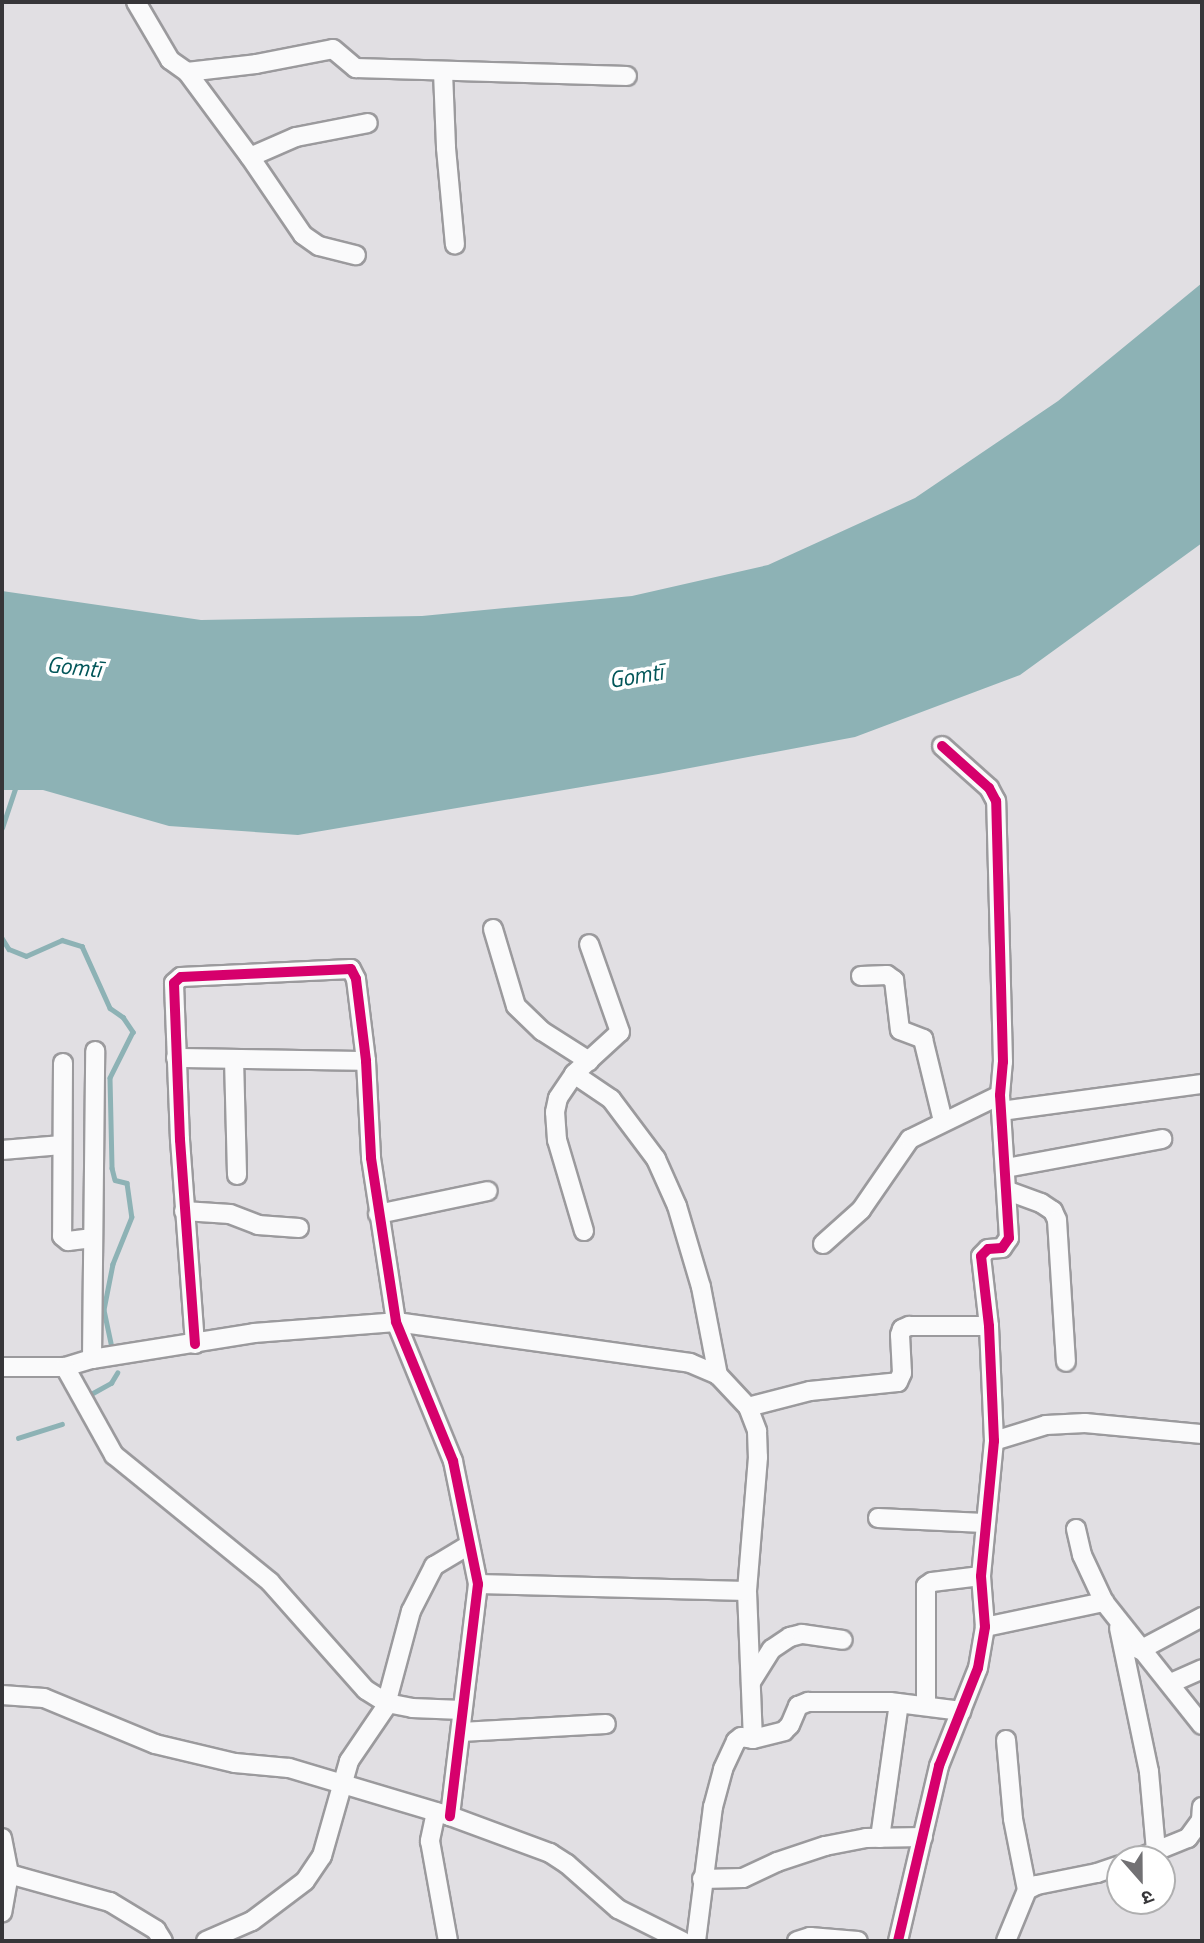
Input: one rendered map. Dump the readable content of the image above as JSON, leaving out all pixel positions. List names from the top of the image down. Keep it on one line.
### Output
{"water":["Gomtī"],"north":"bottom"}
